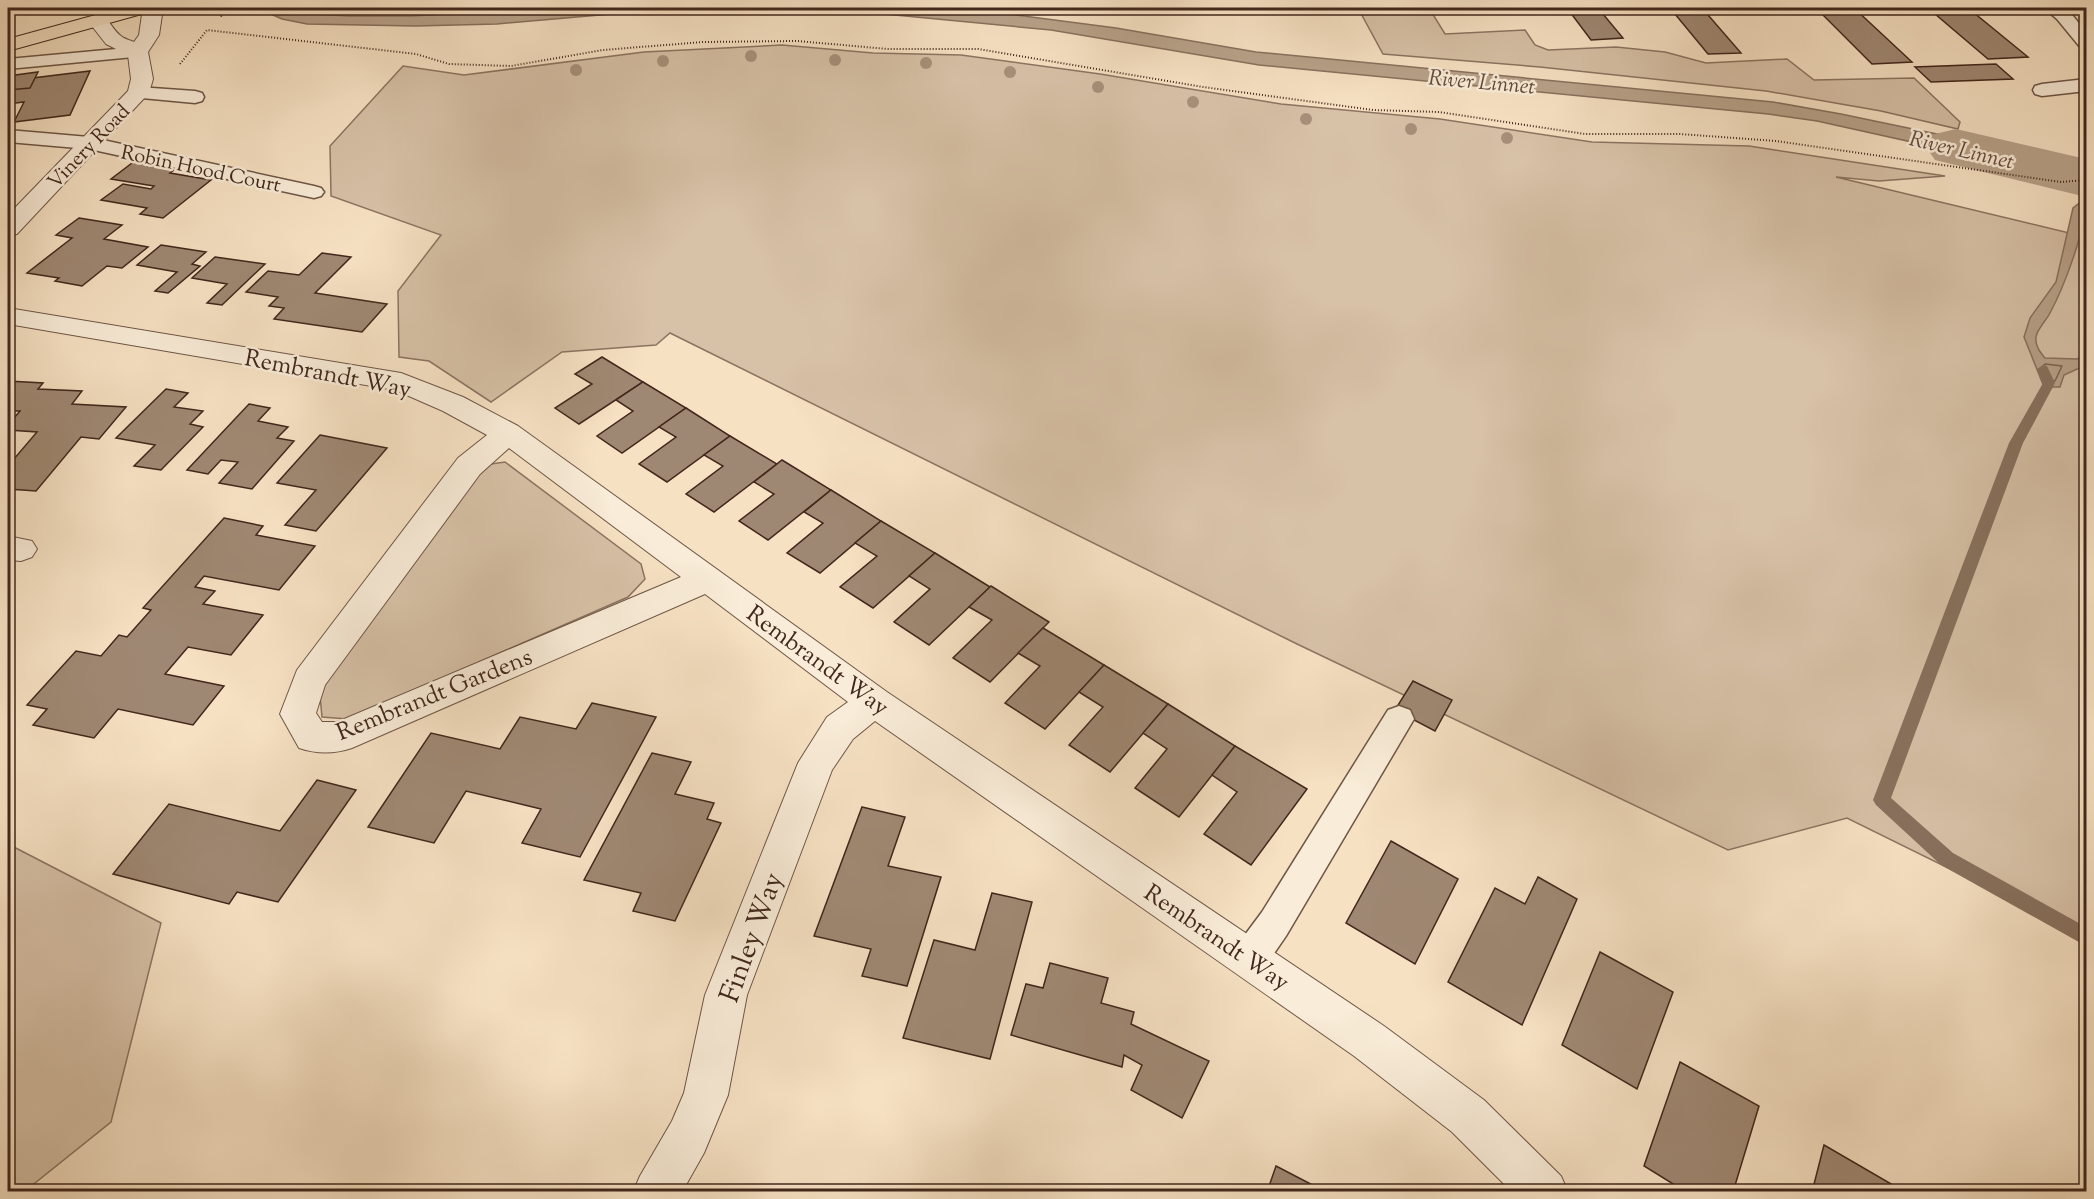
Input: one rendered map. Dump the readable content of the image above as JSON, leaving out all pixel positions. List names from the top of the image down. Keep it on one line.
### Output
{"streets":{"street":["Vinery Road","Rembrandt Way","Rembrandt Gardens","Finley Way"],"lane":["Robin Hood Court"]},"crossings":[["Vinery Road","Robin Hood Court"],["Rembrandt Way","Rembrandt Gardens"],["Rembrandt Way","Finley Way"]],"water":["River Linnet"]}
